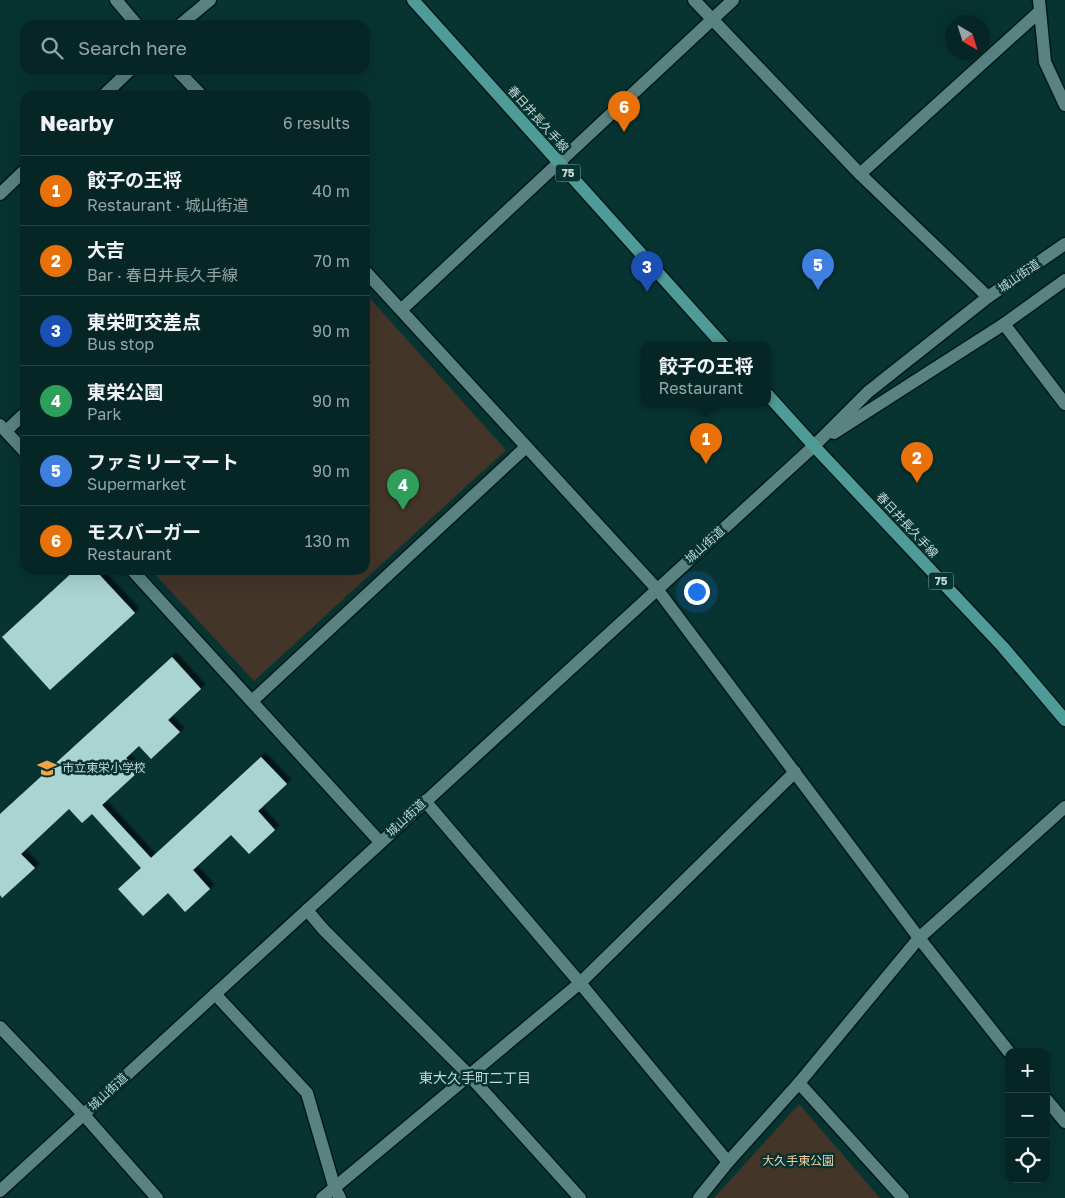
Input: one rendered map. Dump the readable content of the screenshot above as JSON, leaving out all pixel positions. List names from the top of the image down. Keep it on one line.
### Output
{"streets":{"main road":["春日井長久手線","75"],"street":["城山街道"]},"crossings":[["春日井長久手線","城山街道"]],"districts":["東大久手町二丁目"],"parks":["大久手東公園"],"places":{"school or university":["市立東栄小学校"]},"north":"bottom right","page":{"search":"Search here","heading":["Nearby","6 results"],"pins":["6","5","3","1","2","4"],"list":[{"mark":"1","name":"餃子の王将","note":"Restaurant · 城山街道","value":"40 m"},{"mark":"2","name":"大吉","note":"Bar · 春日井長久手線","value":"70 m"},{"mark":"3","name":"東栄町交差点","note":"Bus stop","value":"90 m"},{"mark":"4","name":"東栄公園","note":"Park","value":"90 m"},{"mark":"5","name":"ファミリーマート","note":"Supermarket","value":"90 m"},{"mark":"6","name":"モスバーガー","note":"Restaurant","value":"130 m"}],"popup":["餃子の王将","Restaurant"],"map_buttons":["+","−"]}}
